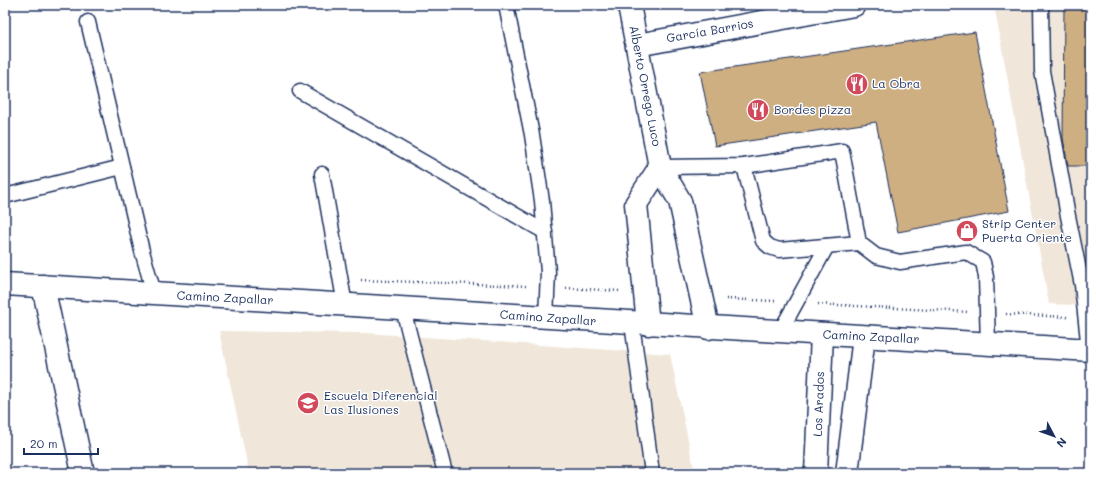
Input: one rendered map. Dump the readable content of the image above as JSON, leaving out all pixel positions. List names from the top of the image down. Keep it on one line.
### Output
{"streets":{"street":["García Barrios","Alberto Orrego Luco","Camino Zapallar","Los Arados"]},"crossings":[["García Barrios","Alberto Orrego Luco"],["Alberto Orrego Luco","Camino Zapallar"],["Camino Zapallar","Los Arados"]],"places":{"restaurant":["La Obra","Bordes pizza"],"shop":["Strip Center Puerta Oriente"],"school or university":["Escuela Diferencial Las Ilusiones"]},"scale_bar":"20 m","north":"bottom right"}
